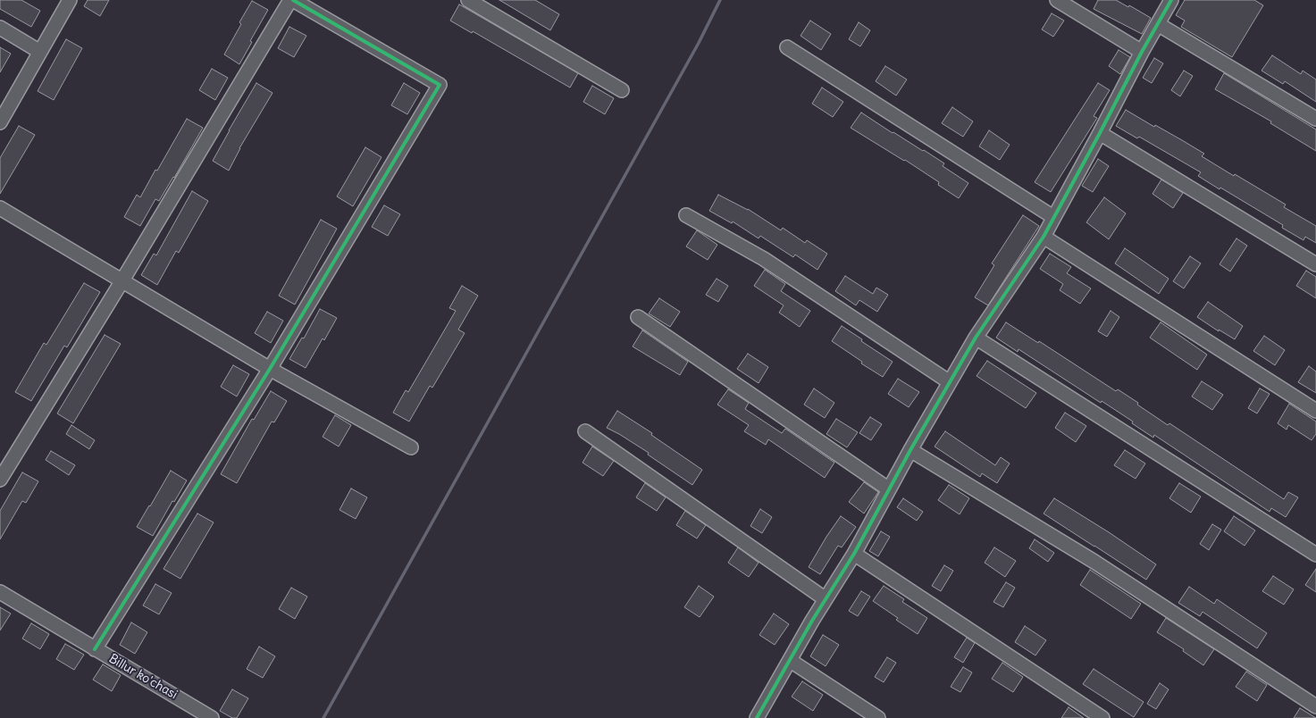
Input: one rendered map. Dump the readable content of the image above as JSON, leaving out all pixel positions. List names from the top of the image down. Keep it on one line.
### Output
{"streets":{"street":["Billur ko'chasi"]}}
